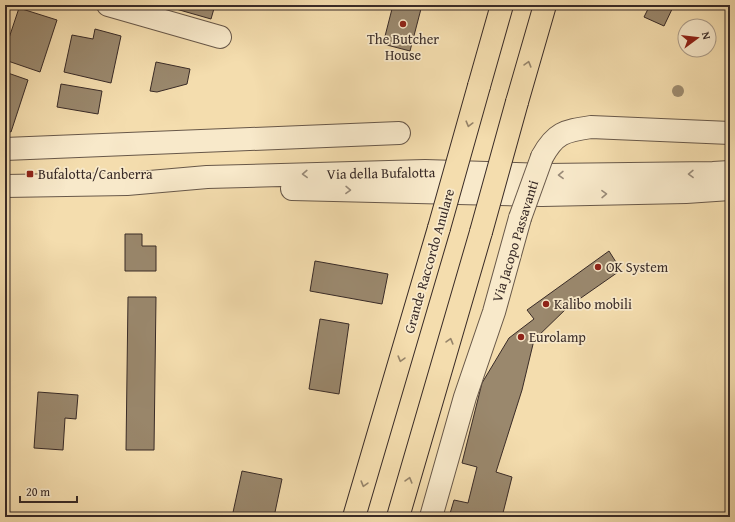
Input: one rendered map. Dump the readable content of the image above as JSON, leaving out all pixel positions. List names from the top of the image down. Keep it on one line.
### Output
{"streets":{"highway":["Grande Raccordo Anulare"],"street":["Via della Bufalotta","Via Jacopo Passavanti"]},"places":{"other":["The Butcher House","OK System","Kalibo mobili","Eurolamp"],"transit":["Bufalotta/Canberra"]},"scale_bar":"20 m","north":"right"}
